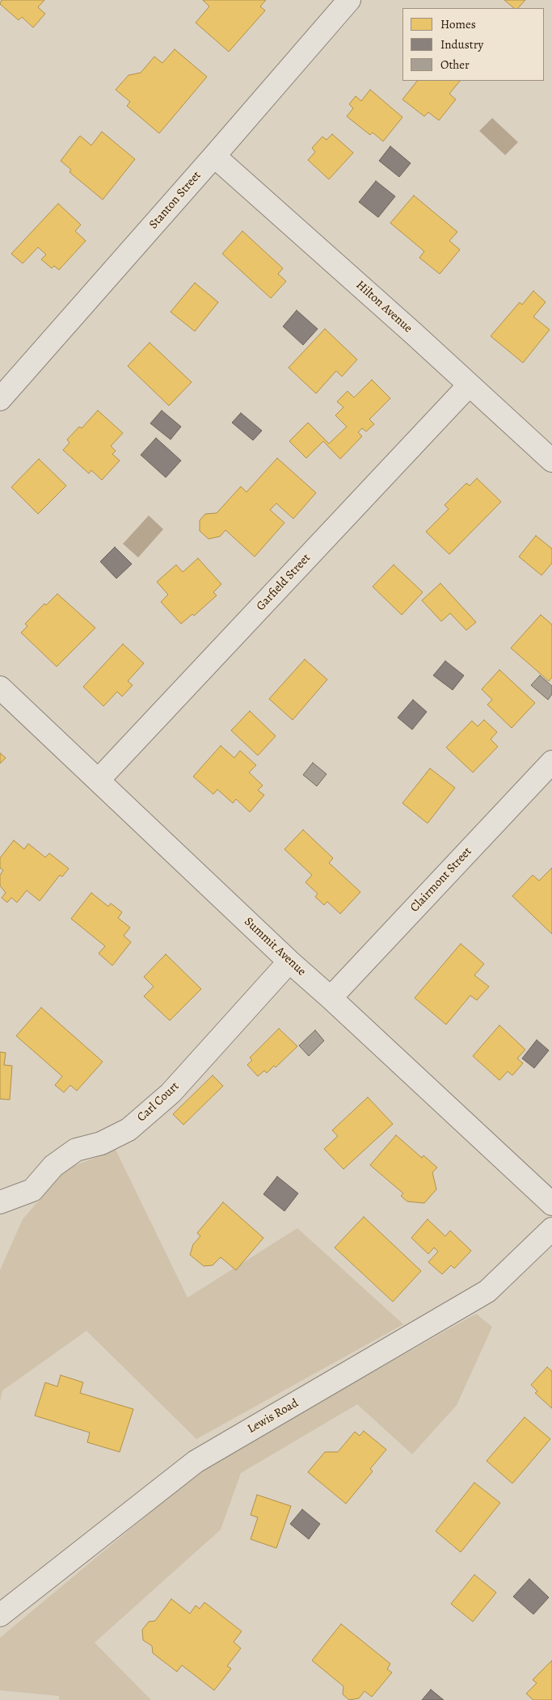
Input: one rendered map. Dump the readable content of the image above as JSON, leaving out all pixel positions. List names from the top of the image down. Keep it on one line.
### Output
{"streets":{"street":["Stanton Street","Hilton Avenue","Garfield Street","Clairmont Street","Summit Avenue","Carl Court","Lewis Road"]},"crossings":[["Stanton Street","Hilton Avenue"],["Hilton Avenue","Garfield Street"],["Garfield Street","Summit Avenue"],["Clairmont Street","Summit Avenue"],["Summit Avenue","Carl Court"]],"legend":["Homes","Industry","Other"]}
